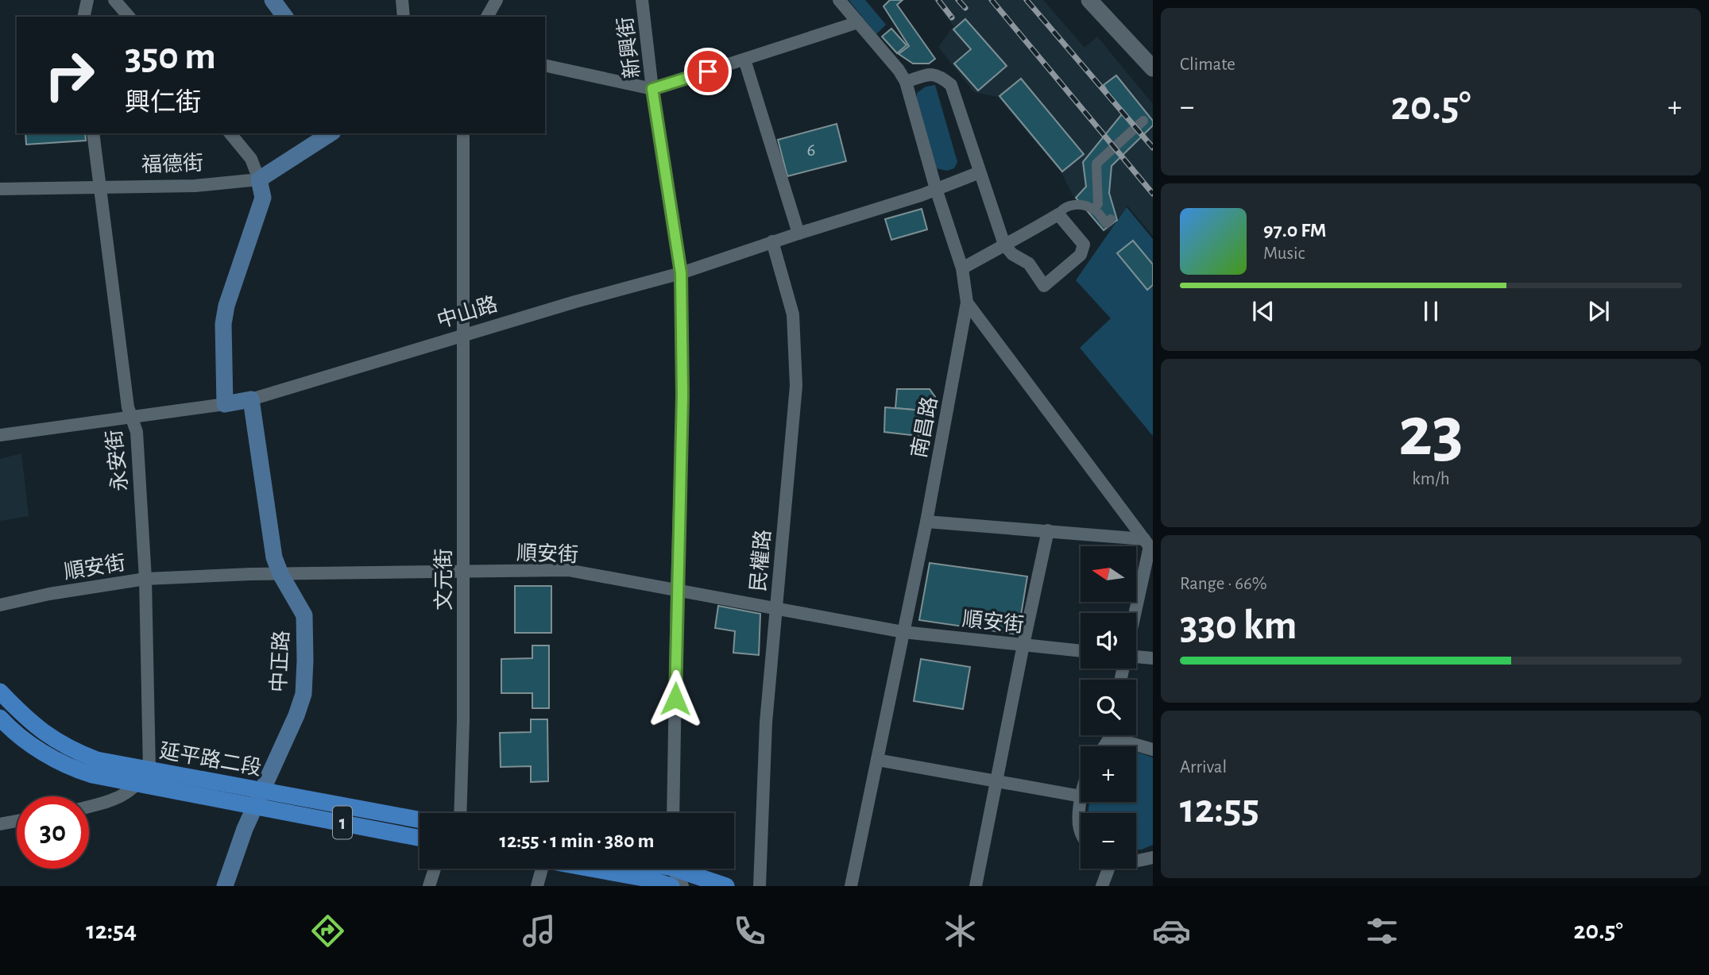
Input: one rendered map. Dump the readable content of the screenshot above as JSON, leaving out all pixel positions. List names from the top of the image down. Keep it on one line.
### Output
{"streets":{"main road":["福德街","中山路","中正路","延平路二段","1"],"street":["新興街","南昌路","永安街","順安街","民權路","文元街"]},"crossings":[["新興街","中山路"],["新興街","順安街"],["福德街","永安街"],["中山路","南昌路"],["中山路","永安街"],["中山路","民權路"],["中山路","文元街"],["中山路","中正路"],["南昌路","順安街"],["永安街","順安街"],["永安街","延平路二段"],["順安街","民權路"],["順安街","文元街"],["順安街","中正路"],["中正路","延平路二段"]],"house_numbers":["6"],"north":"left","page":{"tile":["Climate",["23","km/h"],["Range · 66%","330 km"],["Arrival","12:55"]],"turn":["350 m","興仁街"],"heat":["−","20.5°","+"],"song":["97.0 FM","Music"],"map_buttons":["+","−"],"limit":"30","trip":"12:55 · 1 min · 380 m","tabs":["12:54","20.5°"]}}
